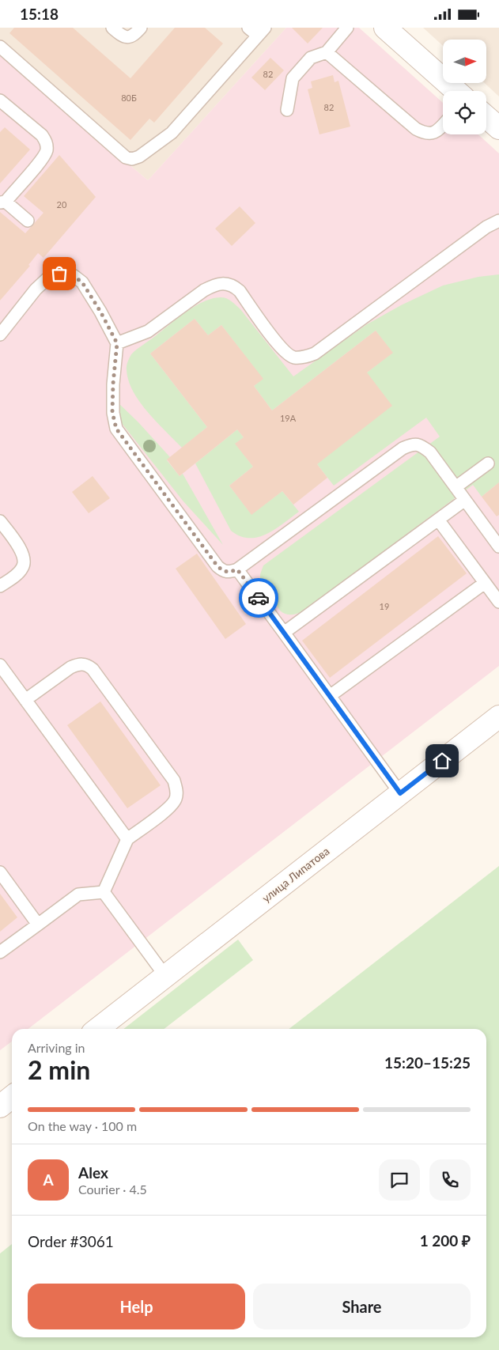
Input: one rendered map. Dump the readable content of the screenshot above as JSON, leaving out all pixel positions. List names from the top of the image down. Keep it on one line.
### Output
{"streets":{"street":["улица Липатова"]},"house_numbers":["82","80Б","82","20","19А","19"],"north":"right","page":{"status":"15:18","heading":["2 min","Arriving in","15:20–15:25"],"panel":["Alex","Courier · 4.5","Order #3061","1 200 ₽"],"bar":"On the way · 100 m","round":"A","buttons":["Help","Share"]}}
